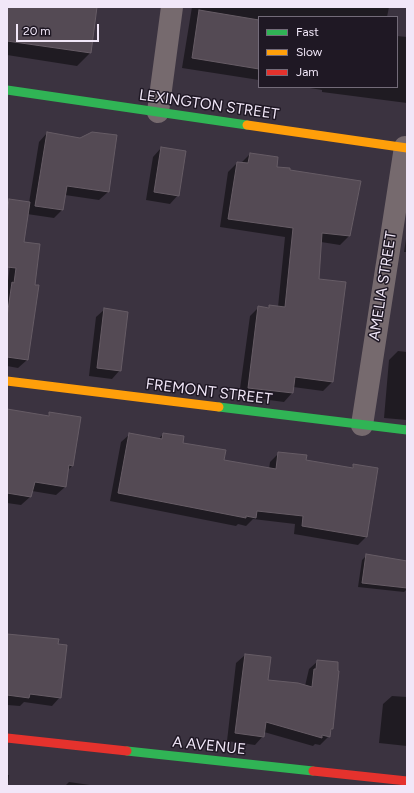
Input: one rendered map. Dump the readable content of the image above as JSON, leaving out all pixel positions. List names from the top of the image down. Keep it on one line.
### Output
{"streets":{"street":["LEXINGTON STREET","AMELIA STREET","FREMONT STREET","A AVENUE"]},"crossings":[["LEXINGTON STREET","AMELIA STREET"],["AMELIA STREET","FREMONT STREET"]],"legend":["Fast","Slow","Jam"],"scale_bar":"20 m"}
